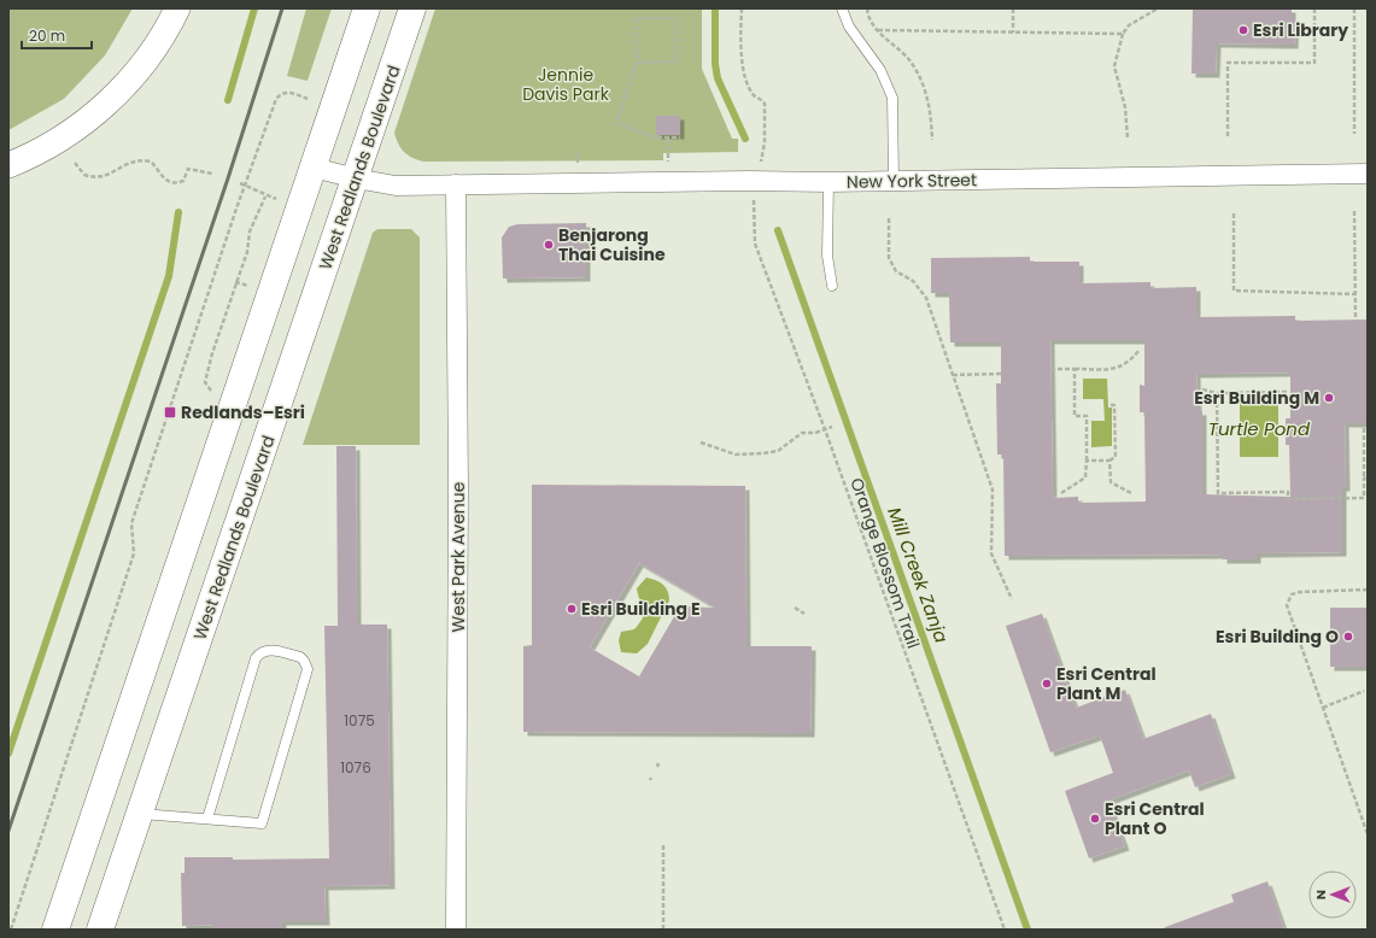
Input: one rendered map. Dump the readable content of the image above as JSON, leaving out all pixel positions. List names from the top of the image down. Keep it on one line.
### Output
{"streets":{"main road":["West Redlands Boulevard"],"street":["New York Street","West Park Avenue"],"path":["Orange Blossom Trail"]},"crossings":[["West Redlands Boulevard","New York Street"],["New York Street","West Park Avenue"]],"water":["Turtle Pond","Mill Creek Zanja"],"parks":["Jennie Davis Park"],"places":{"other":["Esri Library","Benjarong Thai Cuisine","Esri Building M","Esri Building E","Esri Building O","Esri Central Plant M","Esri Central Plant O"],"transit":["Redlands–Esri"]},"house_numbers":["1075","1076"],"scale_bar":"20 m","north":"left"}
